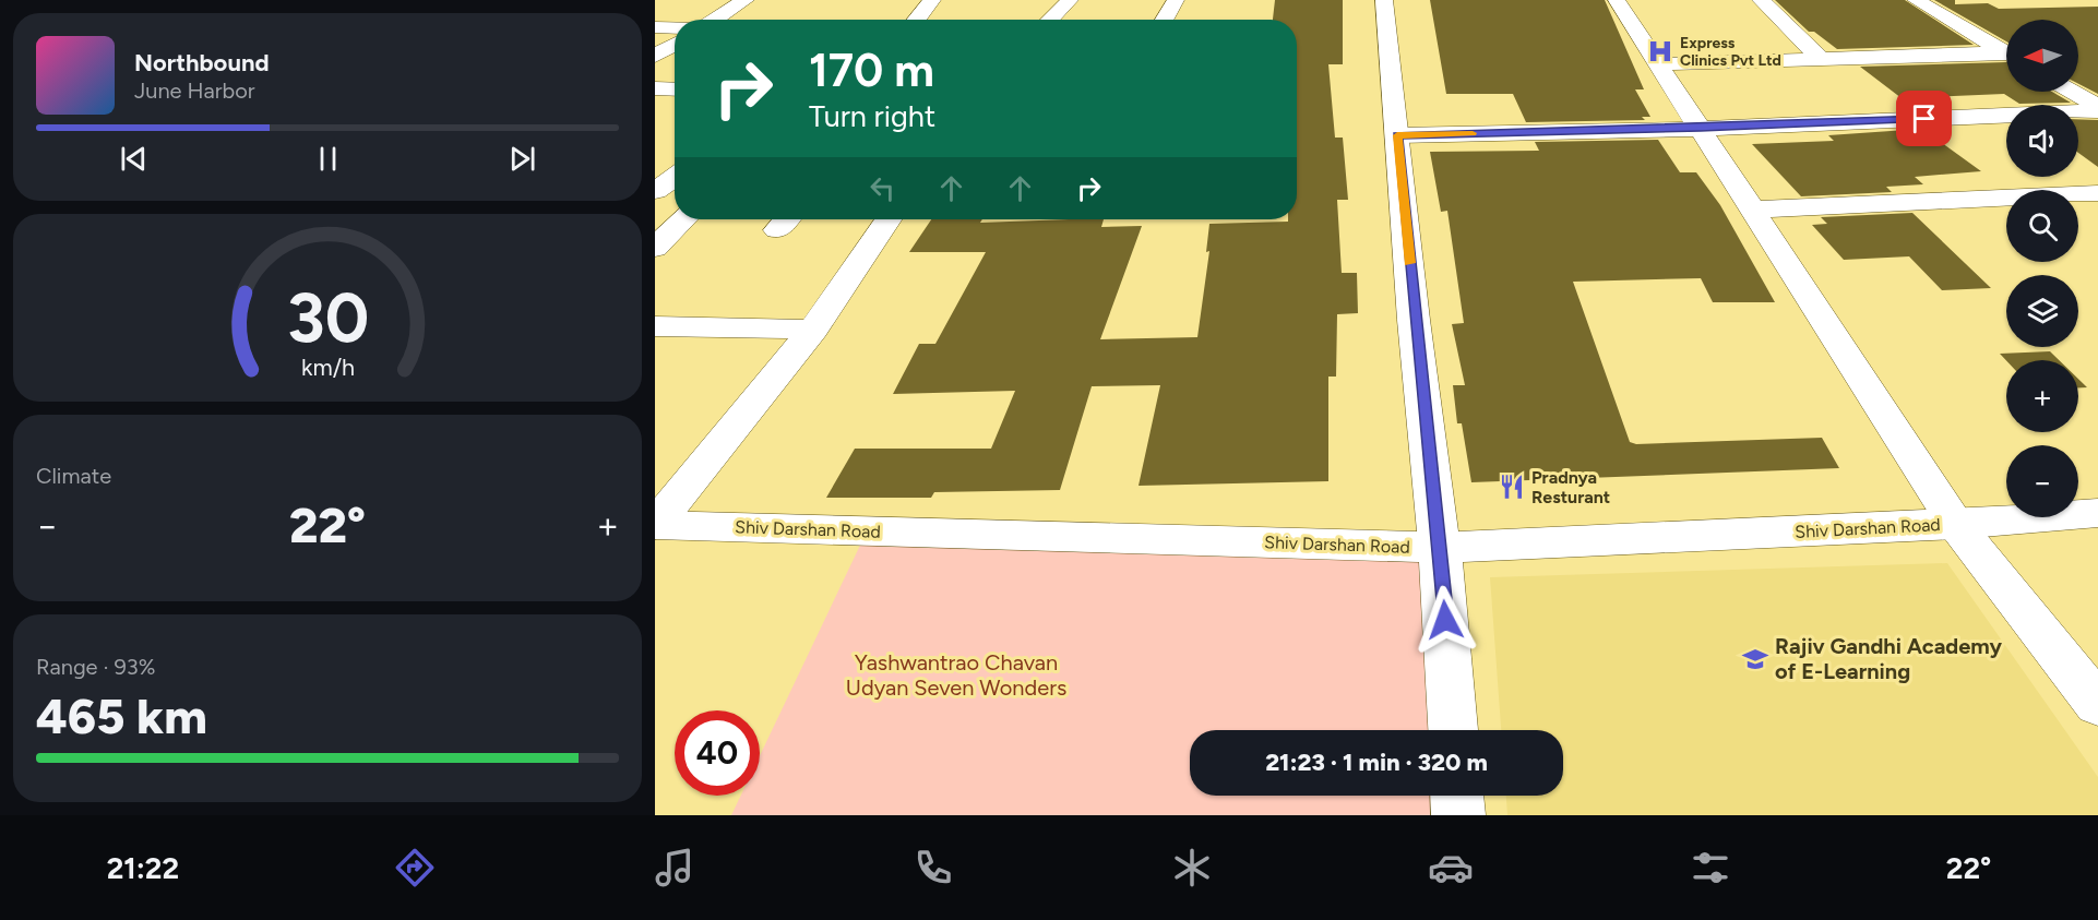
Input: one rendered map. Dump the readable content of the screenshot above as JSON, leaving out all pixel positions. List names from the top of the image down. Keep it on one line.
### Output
{"streets":{"street":["Shiv Darshan Road"]},"parks":["Yashwantrao Chavan Udyan Seven Wonders"],"places":{"hospital":["Express Clinics Pvt Ltd"],"restaurant":["Pradnya Resturant"],"school or university":["Rajiv Gandhi Academy of E-Learning"]},"north":"left","page":{"map_buttons":["+","−"],"turn":["170 m","Turn right"],"song":["Northbound","June Harbor"],"tile":["Climate",["Range · 93%","465 km"]],"heat":["−","22°","+"],"limit":"40","trip":"21:23 · 1 min · 320 m","tabs":["21:22","22°"],"gauge":["30","km/h"]}}
